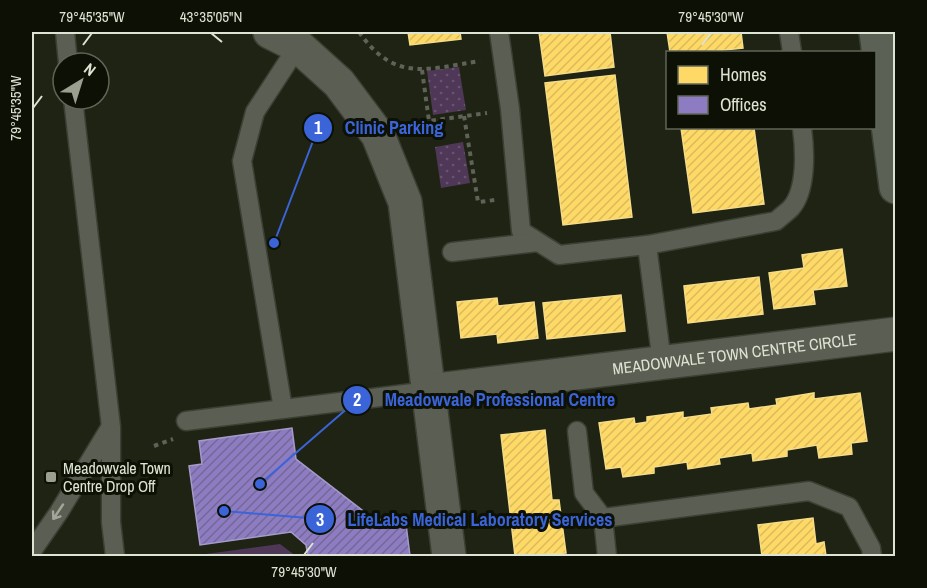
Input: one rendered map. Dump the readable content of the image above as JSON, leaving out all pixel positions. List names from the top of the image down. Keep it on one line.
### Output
{"streets":{"street":["MEADOWVALE TOWN CENTRE CIRCLE"]},"places":{"other":["Clinic Parking","Meadowvale Professional Centre","LifeLabs Medical Laboratory Services"],"transit":["Meadowvale Town Centre Drop Off"]},"legend":["Homes","Offices"],"north":"top right","coordinates":["79°45'35\"W","43°35'05\"N","79°45'30\"W"]}
